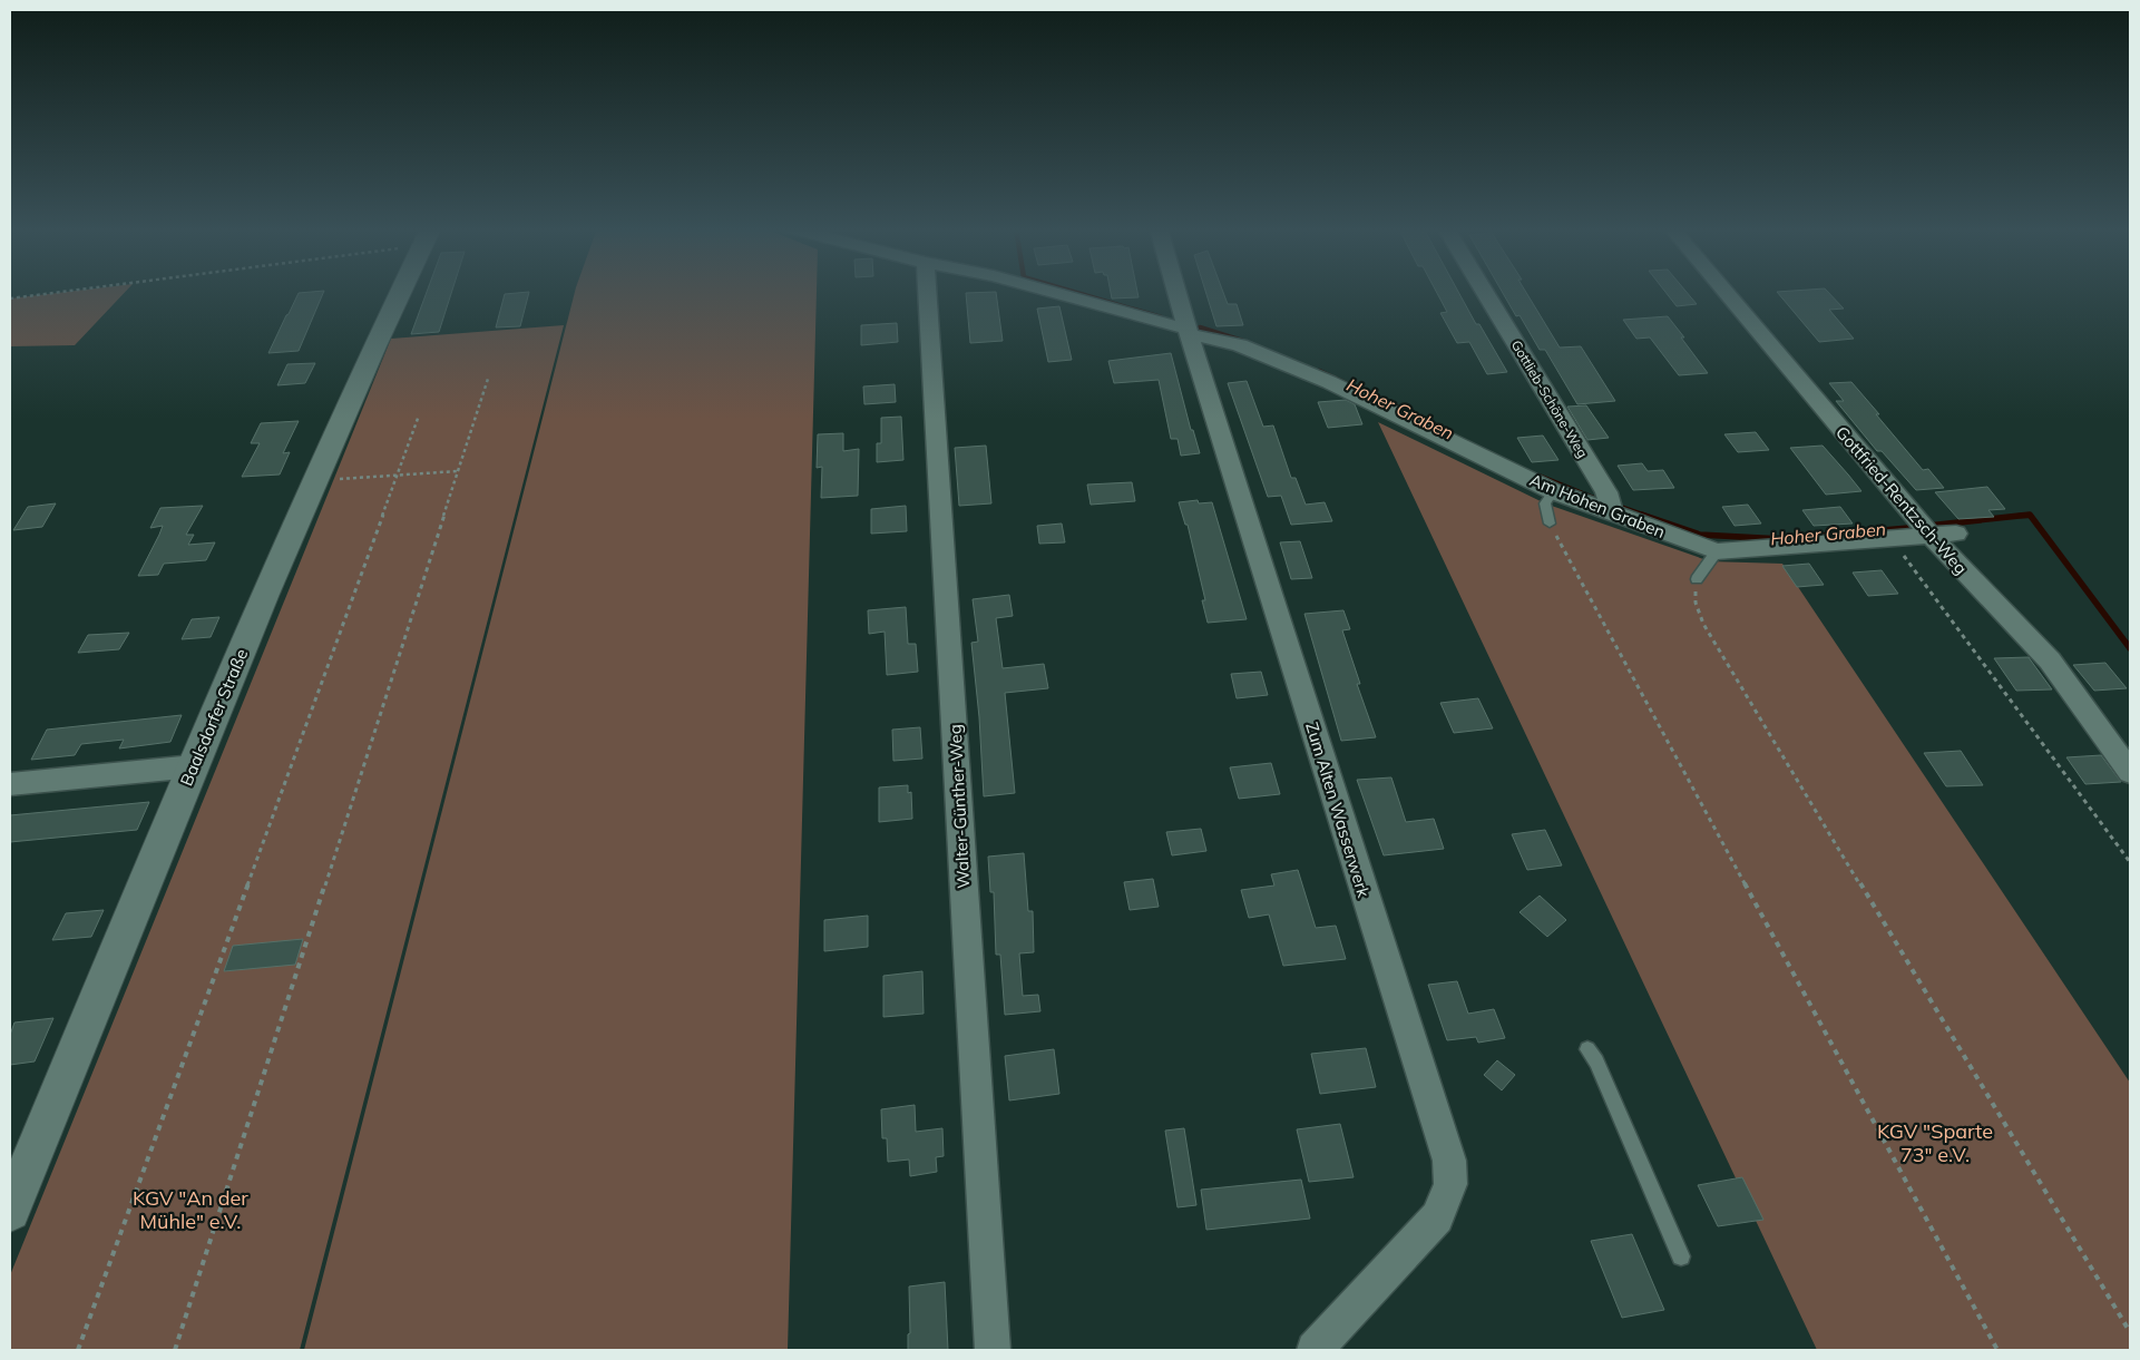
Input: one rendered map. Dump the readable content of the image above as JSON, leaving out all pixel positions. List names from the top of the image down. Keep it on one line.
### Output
{"streets":{"main road":["Baalsdorfer Straße"],"street":["Gottlieb-Schöne-Weg","Gottfried-Rentzsch-Weg","Am Hohen Graben","Walter-Günther-Weg","Zum Alten Wasserwerk"]},"crossings":[["Gottlieb-Schöne-Weg","Am Hohen Graben"],["Gottfried-Rentzsch-Weg","Am Hohen Graben"],["Am Hohen Graben","Zum Alten Wasserwerk"]],"water":["Hoher Graben"],"parks":["KGV \"Sparte 73\" e.V.","KGV \"An der Mühle\" e.V."]}
